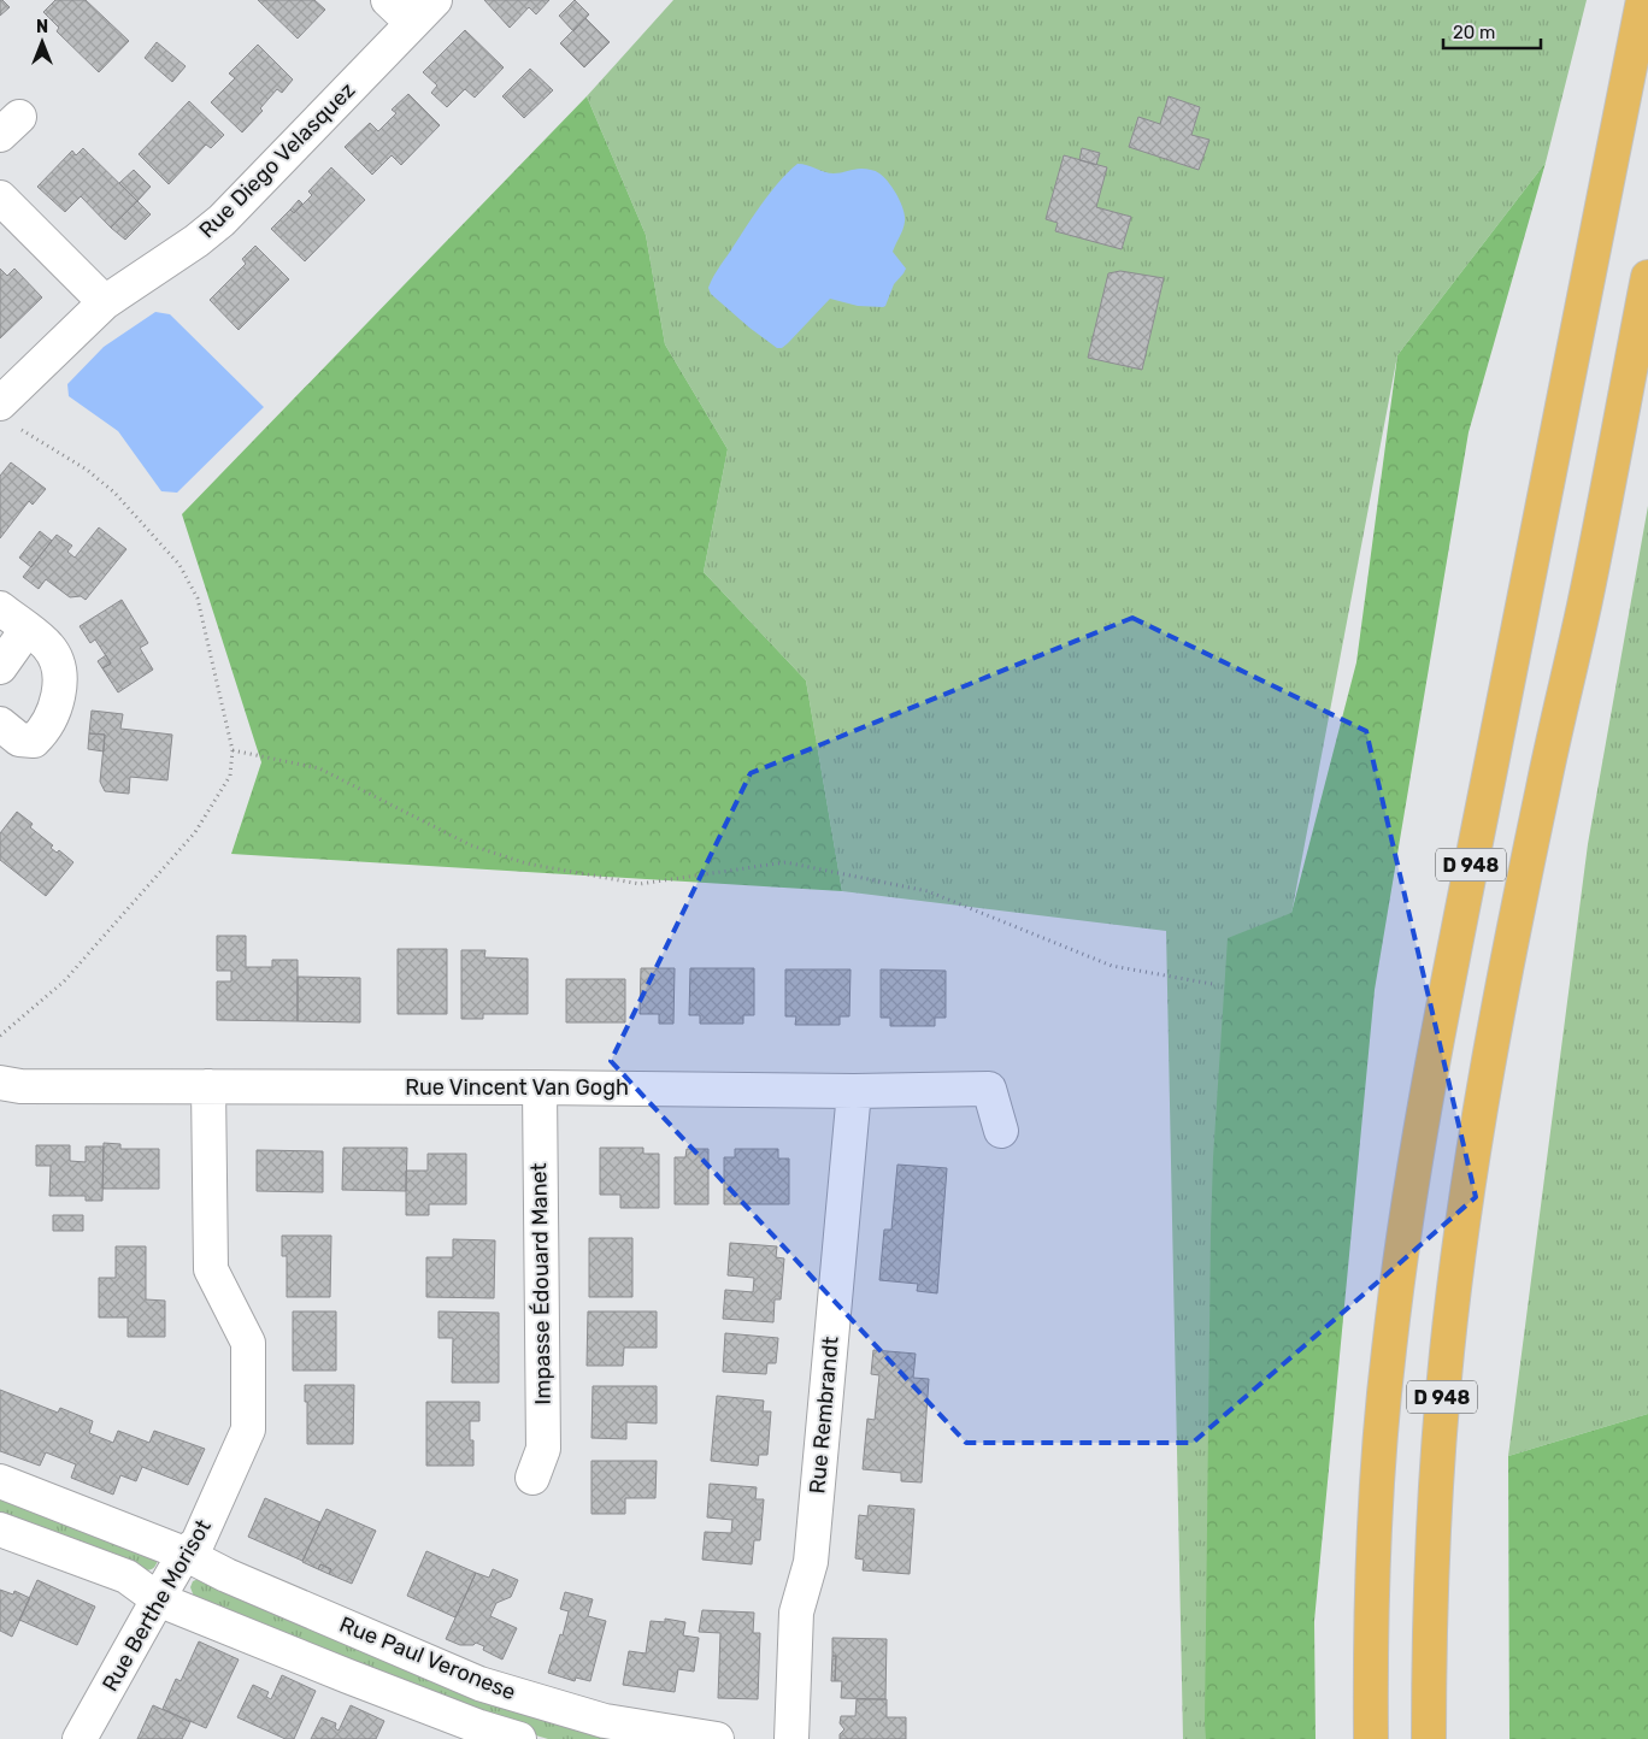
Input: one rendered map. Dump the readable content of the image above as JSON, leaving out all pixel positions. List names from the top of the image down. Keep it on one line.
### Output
{"streets":{"highway":["D 948"],"street":["Rue Diego Velasquez","Rue Vincent Van Gogh","Impasse Édouard Manet","Rue Rembrandt","Rue Berthe Morisot","Rue Paul Veronese"]},"crossings":[["Rue Vincent Van Gogh","Impasse Édouard Manet"],["Rue Vincent Van Gogh","Rue Rembrandt"],["Rue Vincent Van Gogh","Rue Berthe Morisot"],["Rue Berthe Morisot","Rue Paul Veronese"]],"scale_bar":"20 m","north":"top"}
